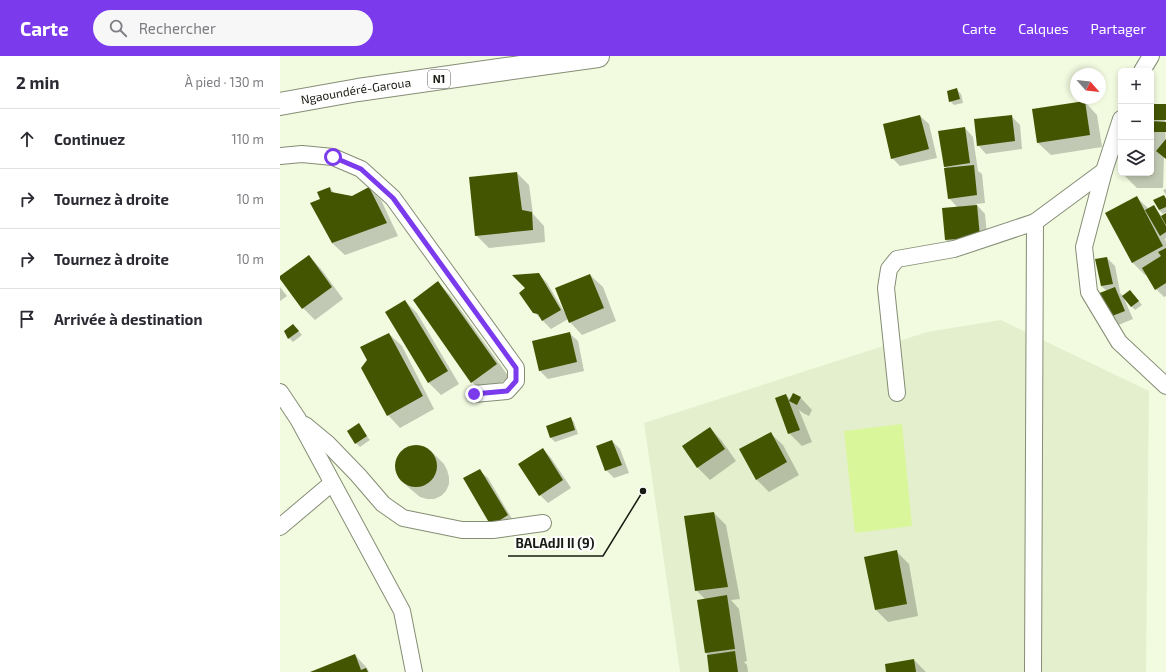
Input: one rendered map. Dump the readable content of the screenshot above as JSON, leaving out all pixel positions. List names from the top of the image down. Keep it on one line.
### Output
{"streets":{"highway":["N1","Ngaoundéré-Garoua"]},"places":["BALAdJI II (9)"],"north":"bottom right","page":{"header":"Carte","search":"Rechercher","nav":["Carte","Calques","Partager"],"heading":["2 min","À pied · 130 m"],"map_buttons":["+","−"],"list":[["Continuez","110 m"],["Tournez à droite","10 m"],["Tournez à droite","10 m"],"Arrivée à destination"]}}
